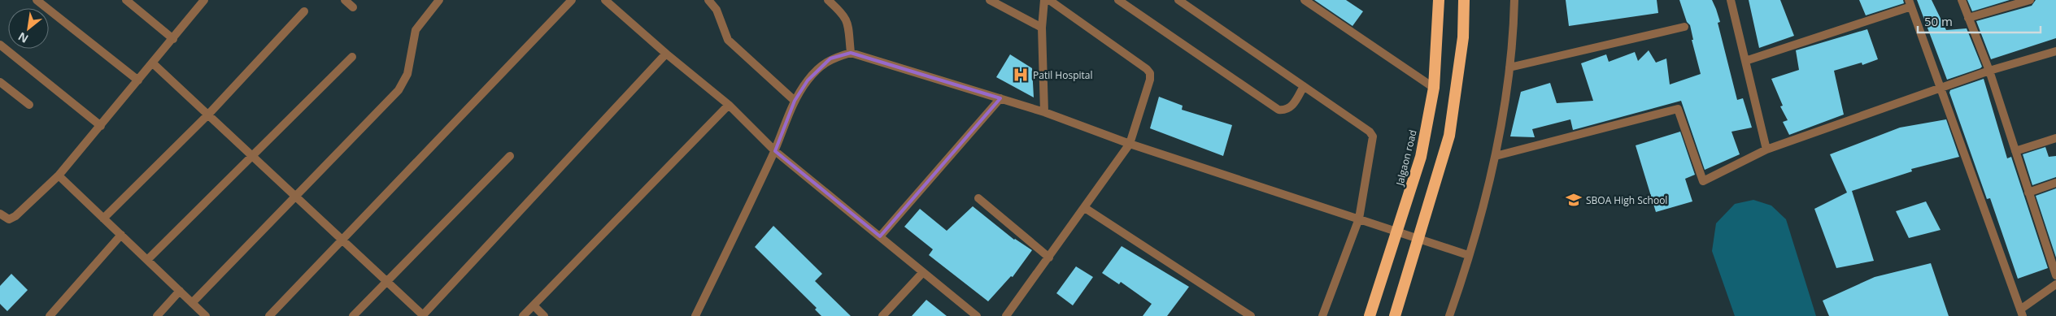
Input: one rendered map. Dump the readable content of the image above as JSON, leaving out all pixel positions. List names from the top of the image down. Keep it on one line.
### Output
{"streets":{"highway":["Jalgaon road"]},"places":{"hospital":["Patil Hospital"],"school or university":["SBOA High School"]},"scale_bar":"50 m","north":"bottom left"}
